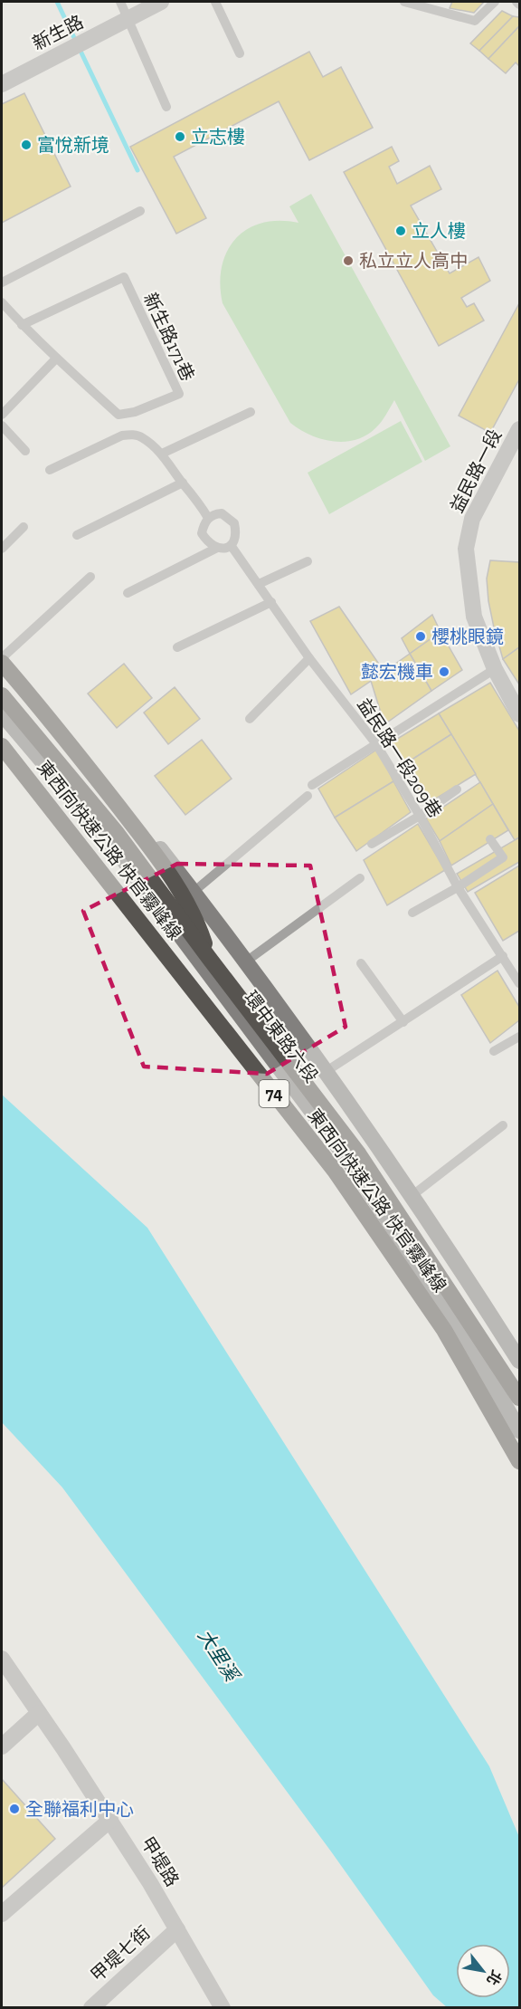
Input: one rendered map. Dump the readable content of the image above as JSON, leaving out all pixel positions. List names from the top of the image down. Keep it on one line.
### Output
{"streets":{"highway":["東西向快速公路 快官霧峰線","74"],"street":["新生路","益民路一段","環中東路六段","甲堤路","甲堤七街"],"lane":["新生路171巷","益民路一段209巷"]},"crossings":[["甲堤路","甲堤七街"]],"water":["大里溪"],"places":["立志樓","富悅新境","立人樓","私立立人高中","櫻桃眼鏡","懿宏機車","全聯福利中心"],"north":"bottom right"}
